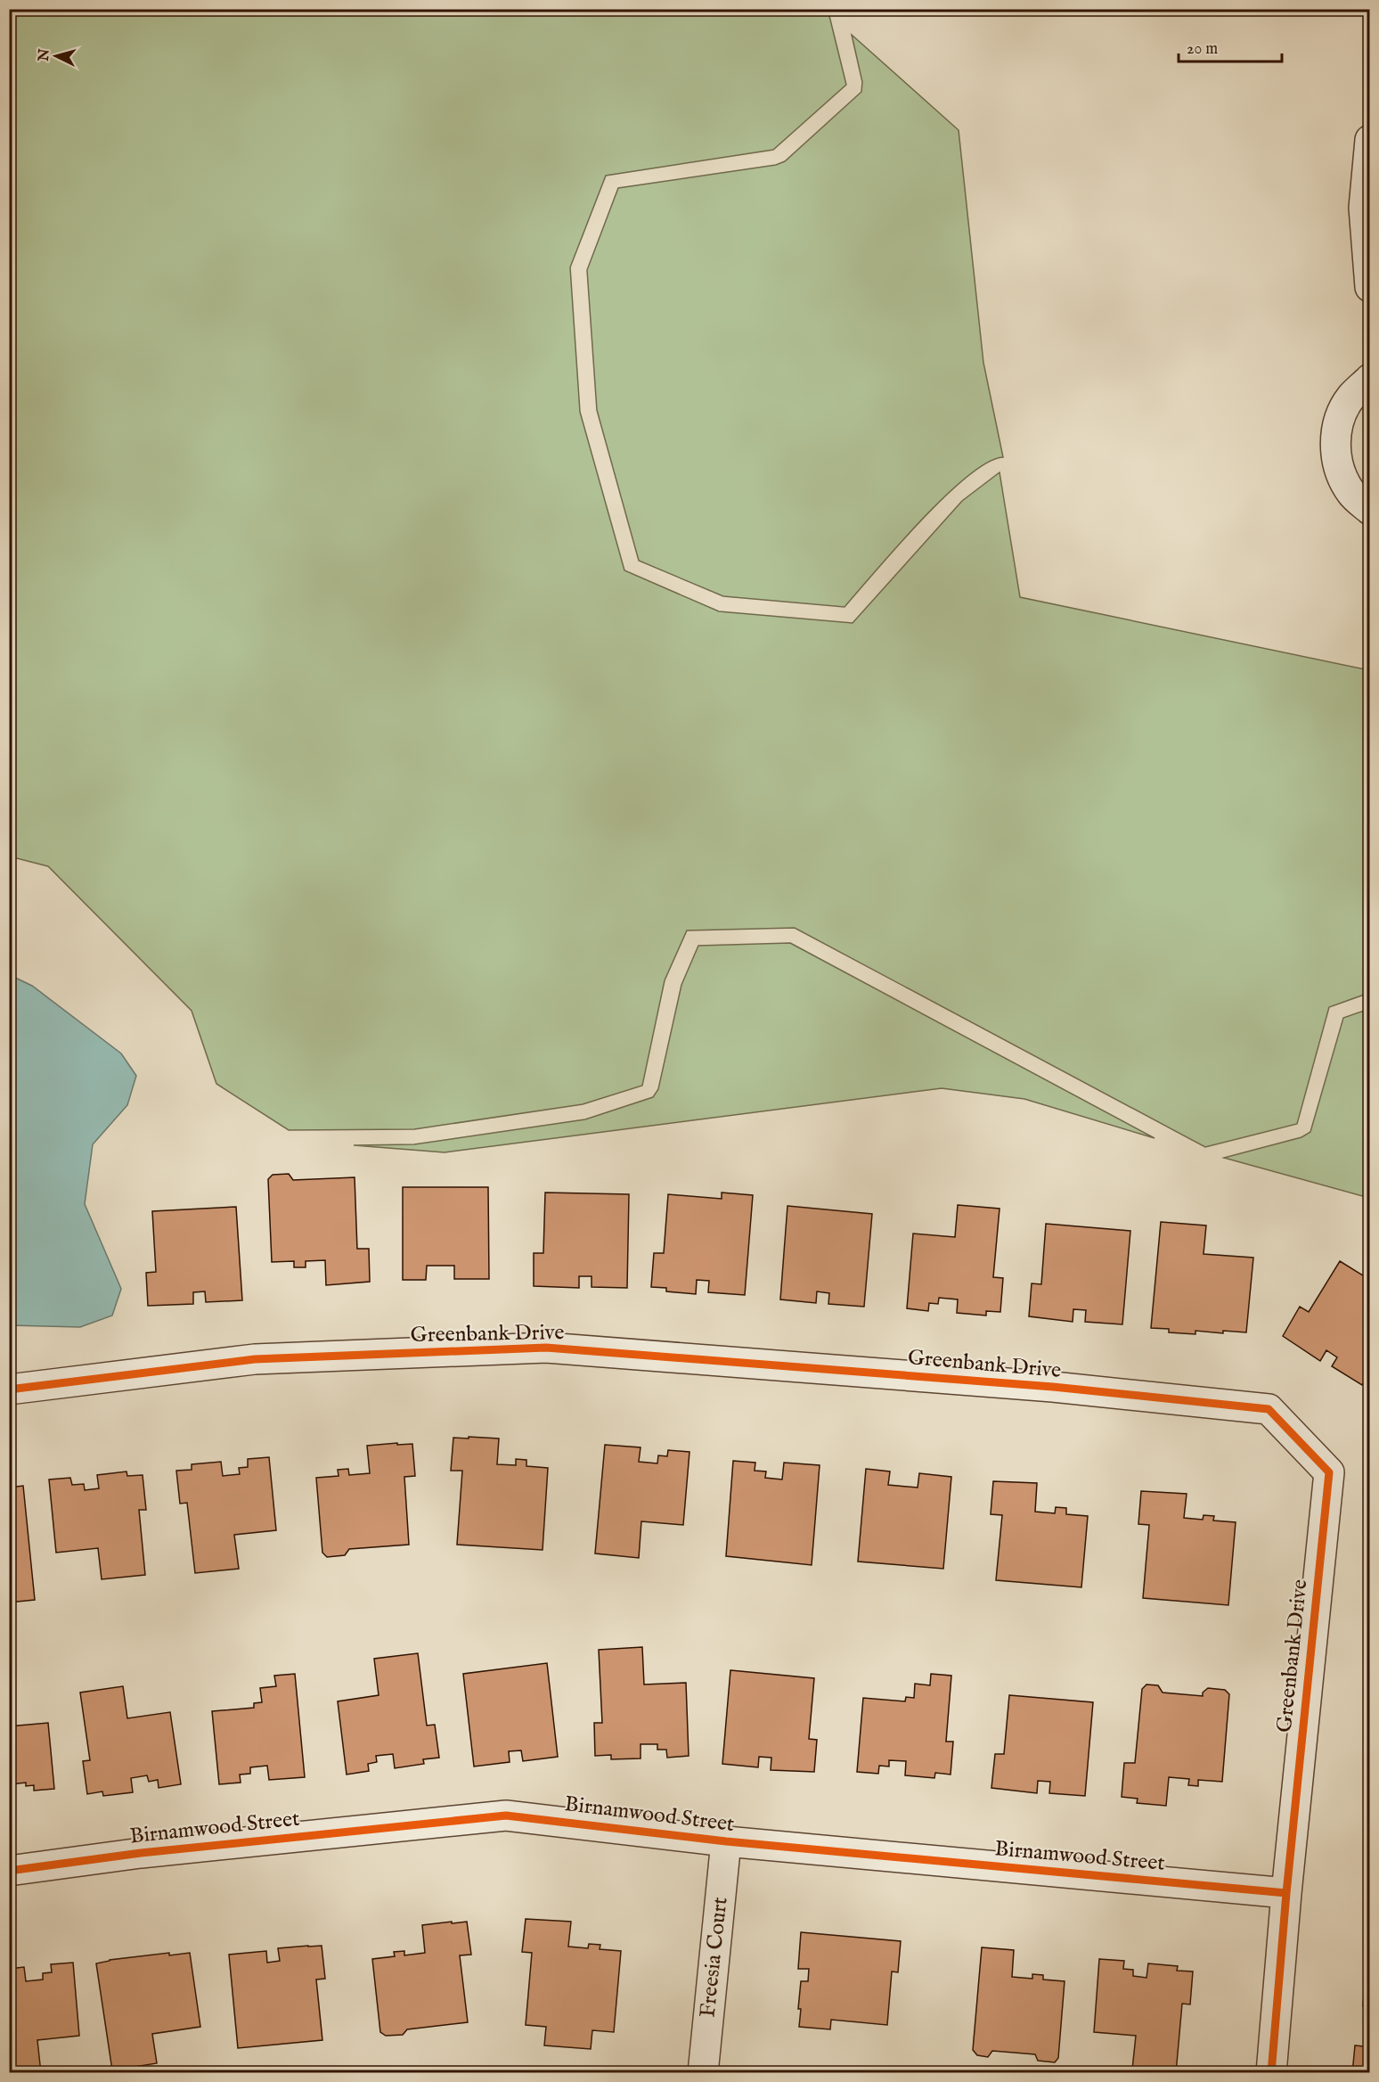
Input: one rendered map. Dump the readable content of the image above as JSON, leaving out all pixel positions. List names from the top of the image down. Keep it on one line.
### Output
{"streets":{"street":["Greenbank Drive","Birnamwood Street","Freesia Court"]},"crossings":[["Greenbank Drive","Birnamwood Street"],["Birnamwood Street","Freesia Court"]],"scale_bar":"20 m","north":"left"}
